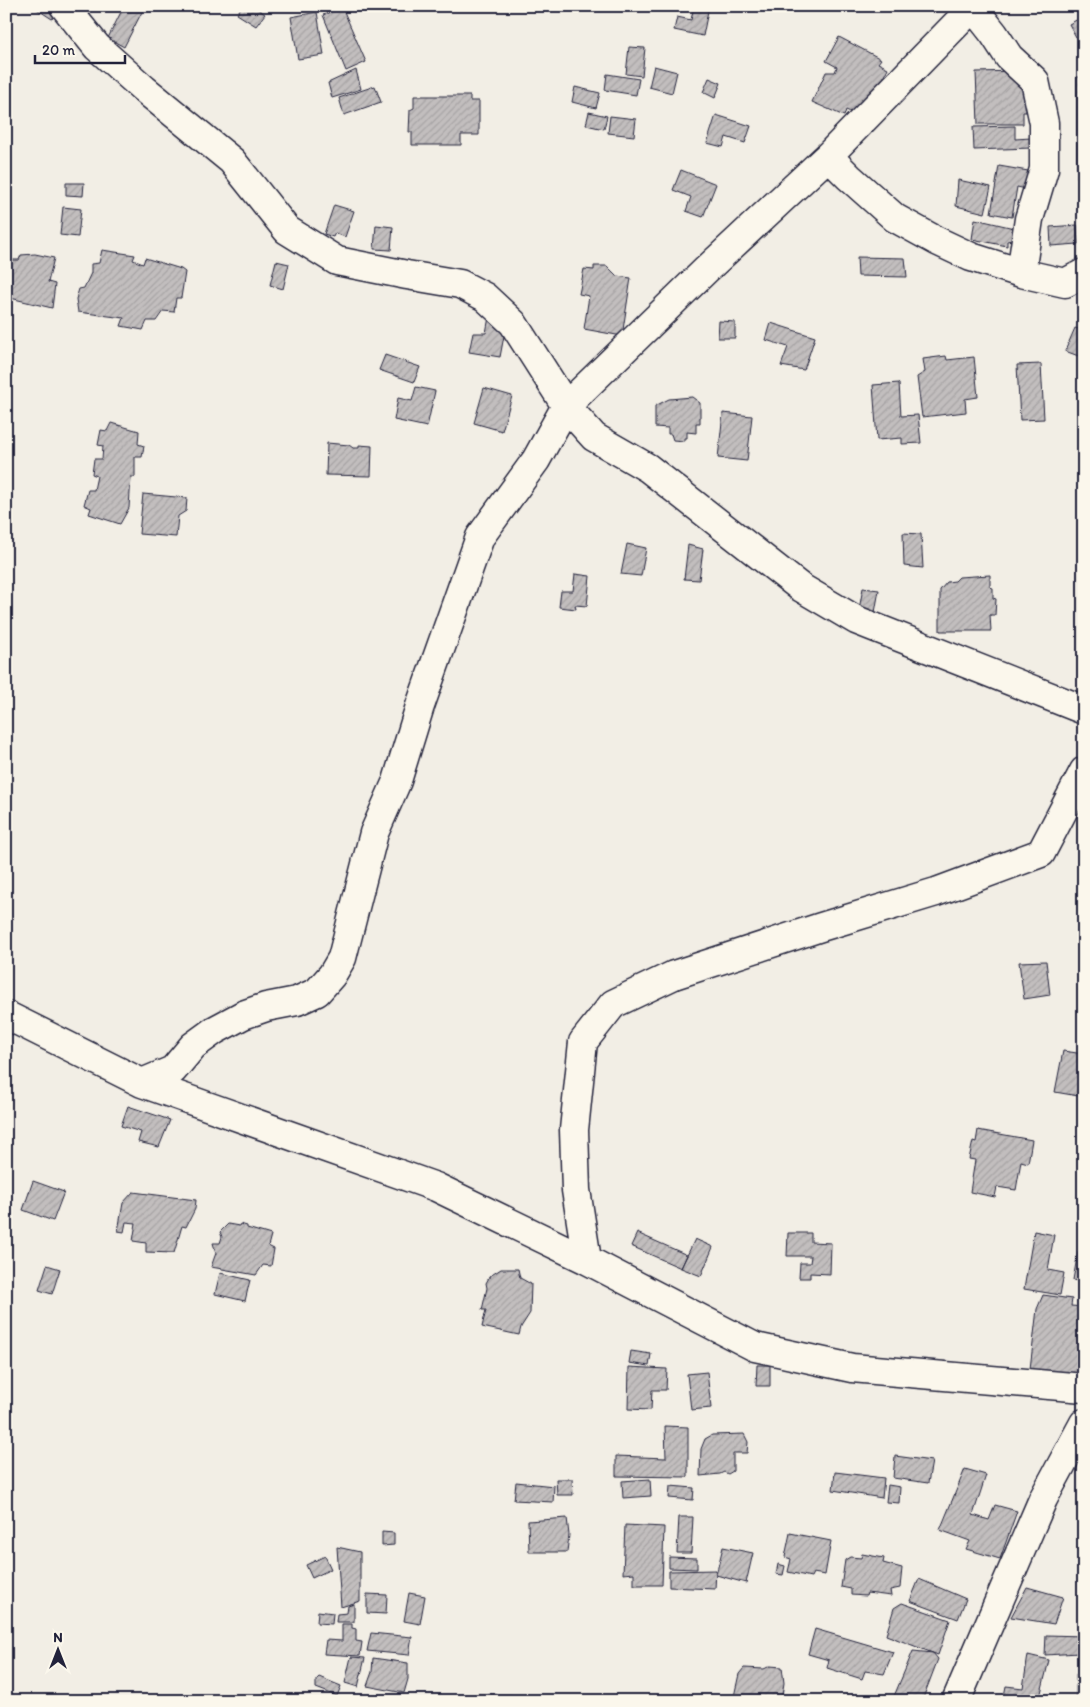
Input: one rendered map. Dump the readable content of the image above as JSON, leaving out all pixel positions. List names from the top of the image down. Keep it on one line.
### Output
{"scale_bar":"20 m","north":"top"}
